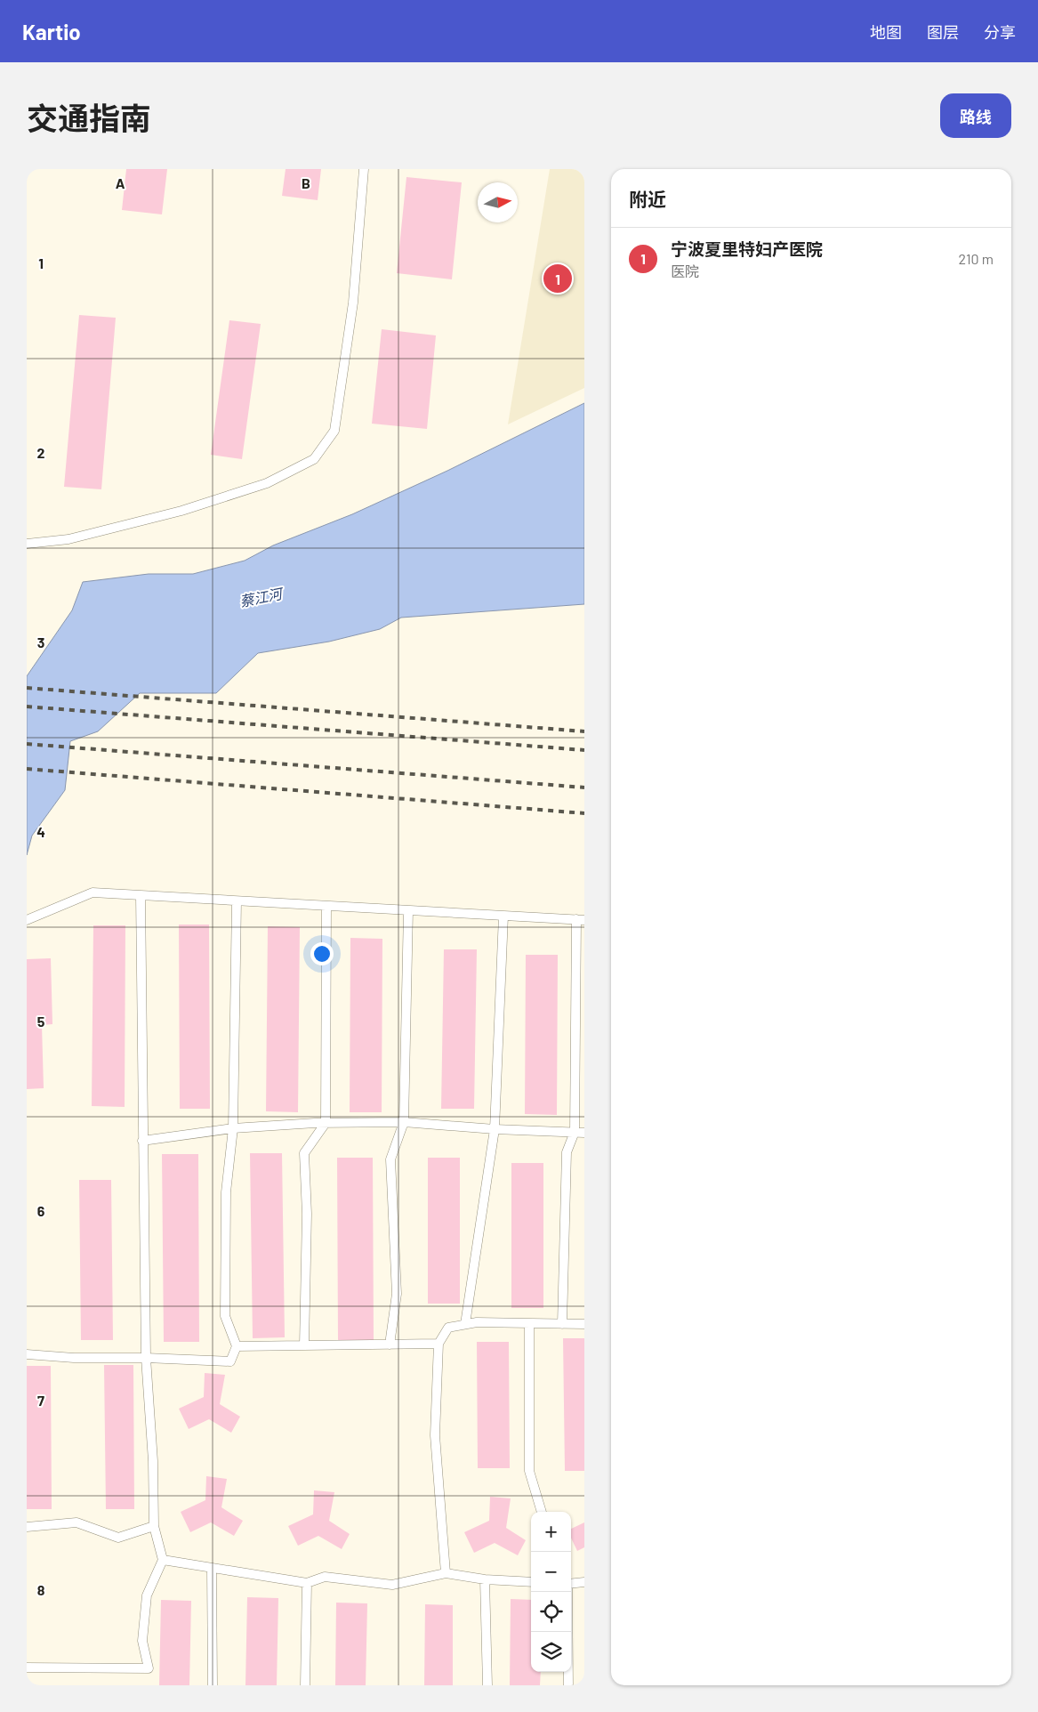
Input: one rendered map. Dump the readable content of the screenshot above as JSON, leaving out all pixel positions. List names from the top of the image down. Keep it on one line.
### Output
{"water":["蔡江河"],"north":"right","page":{"header":"Kartio","nav":["地图","图层","分享"],"title":"交通指南","buttons":"路线","heading":"附近","list":[{"mark":"1","name":"宁波夏里特妇产医院","note":"医院","value":"210 m"}],"pins":"1","map_buttons":["+","−"]},"grid":{"columns":["A","B"],"rows":["1","2","3","4","5","6","7","8"]}}
